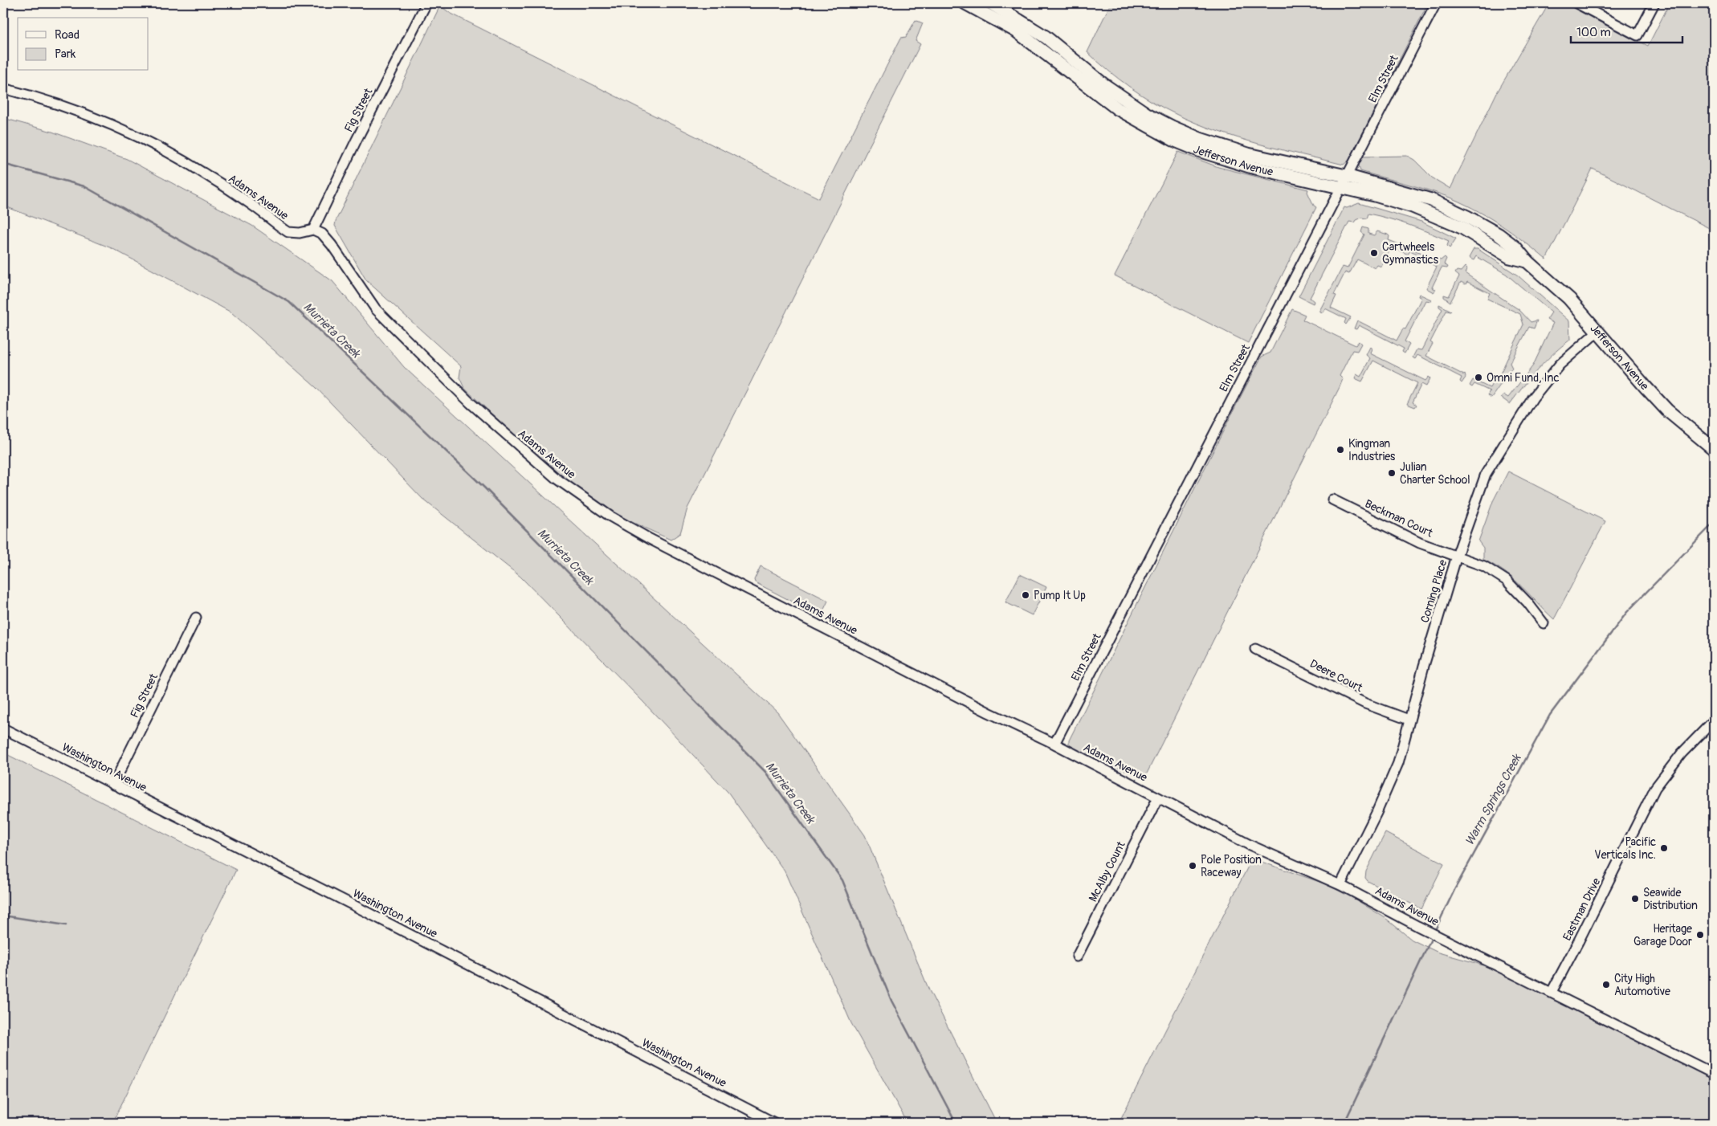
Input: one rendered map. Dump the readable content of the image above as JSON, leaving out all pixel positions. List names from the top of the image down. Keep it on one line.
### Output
{"streets":{"main road":["Jefferson Avenue"],"street":["Elm Street","Fig Street","Adams Avenue","Beckman Court","Corning Place","Deere Court","Washington Avenue","McAlby Count","Eastman Drive"]},"crossings":[["Elm Street","Jefferson Avenue"],["Elm Street","Adams Avenue"],["Fig Street","Adams Avenue"],["Fig Street","Washington Avenue"],["Jefferson Avenue","Corning Place"],["Adams Avenue","Corning Place"],["Adams Avenue","McAlby Count"],["Adams Avenue","Eastman Drive"],["Beckman Court","Corning Place"],["Corning Place","Deere Court"]],"water":["Murrieta Creek","Warm Springs Creek"],"places":["Cartwheels Gymnastics","Omni Fund, Inc","Kingman Industries","Julian Charter School","Pump It Up","Pacific Verticals Inc.","Pole Position Raceway","Seawide Distribution","Heritage Garage Door","City High Automotive"],"legend":["Road","Park"],"scale_bar":"100 m"}
